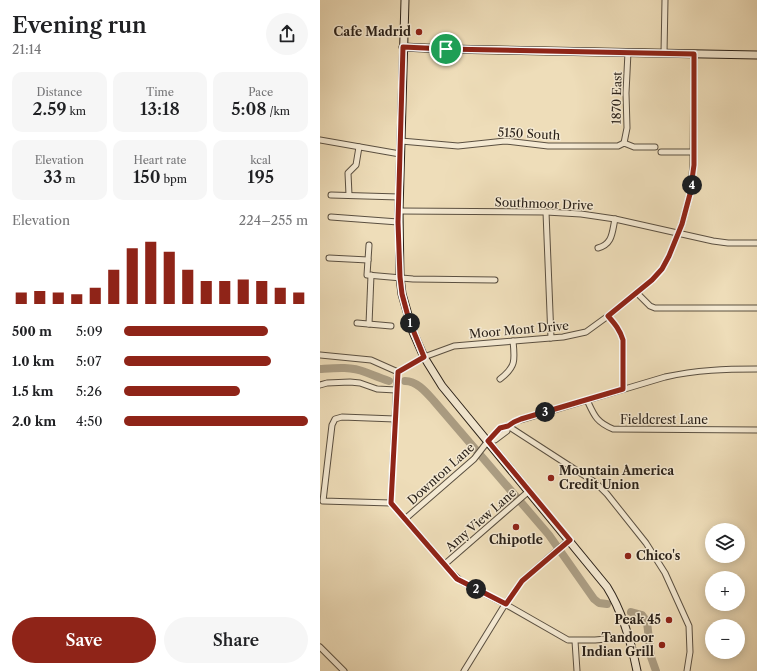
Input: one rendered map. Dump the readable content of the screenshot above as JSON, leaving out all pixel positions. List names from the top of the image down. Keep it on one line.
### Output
{"streets":{"street":["1870 East","5150 South","Southmoor Drive","Moor Mont Drive","Fieldcrest Lane","Downton Lane","Amy View Lane"]},"crossings":[["1870 East","5150 South"],["Southmoor Drive","Moor Mont Drive"],["Fieldcrest Lane","Downton Lane"]],"places":["Cafe Madrid","Mountain America Credit Union","Chipotle","Chico's","Peak 45","Tandoor Indian Grill"],"page":{"heading":["Evening run","21:14"],"stats":[["Distance","2.59 km"],["Time","13:18"],["Pace","5:08 /km"],["Elevation","33 m"],["Heart rate","150 bpm"],["kcal","195"]],"pins":["4","1","3","2"],"chart":["Elevation","224–255 m"],"list":[{"name":"500 m","note":"5:09"},{"name":"1.0 km","note":"5:07"},{"name":"1.5 km","note":"5:26"},{"name":"2.0 km","note":"4:50"}],"map_buttons":["+","−"],"buttons":["Save","Share"]}}
